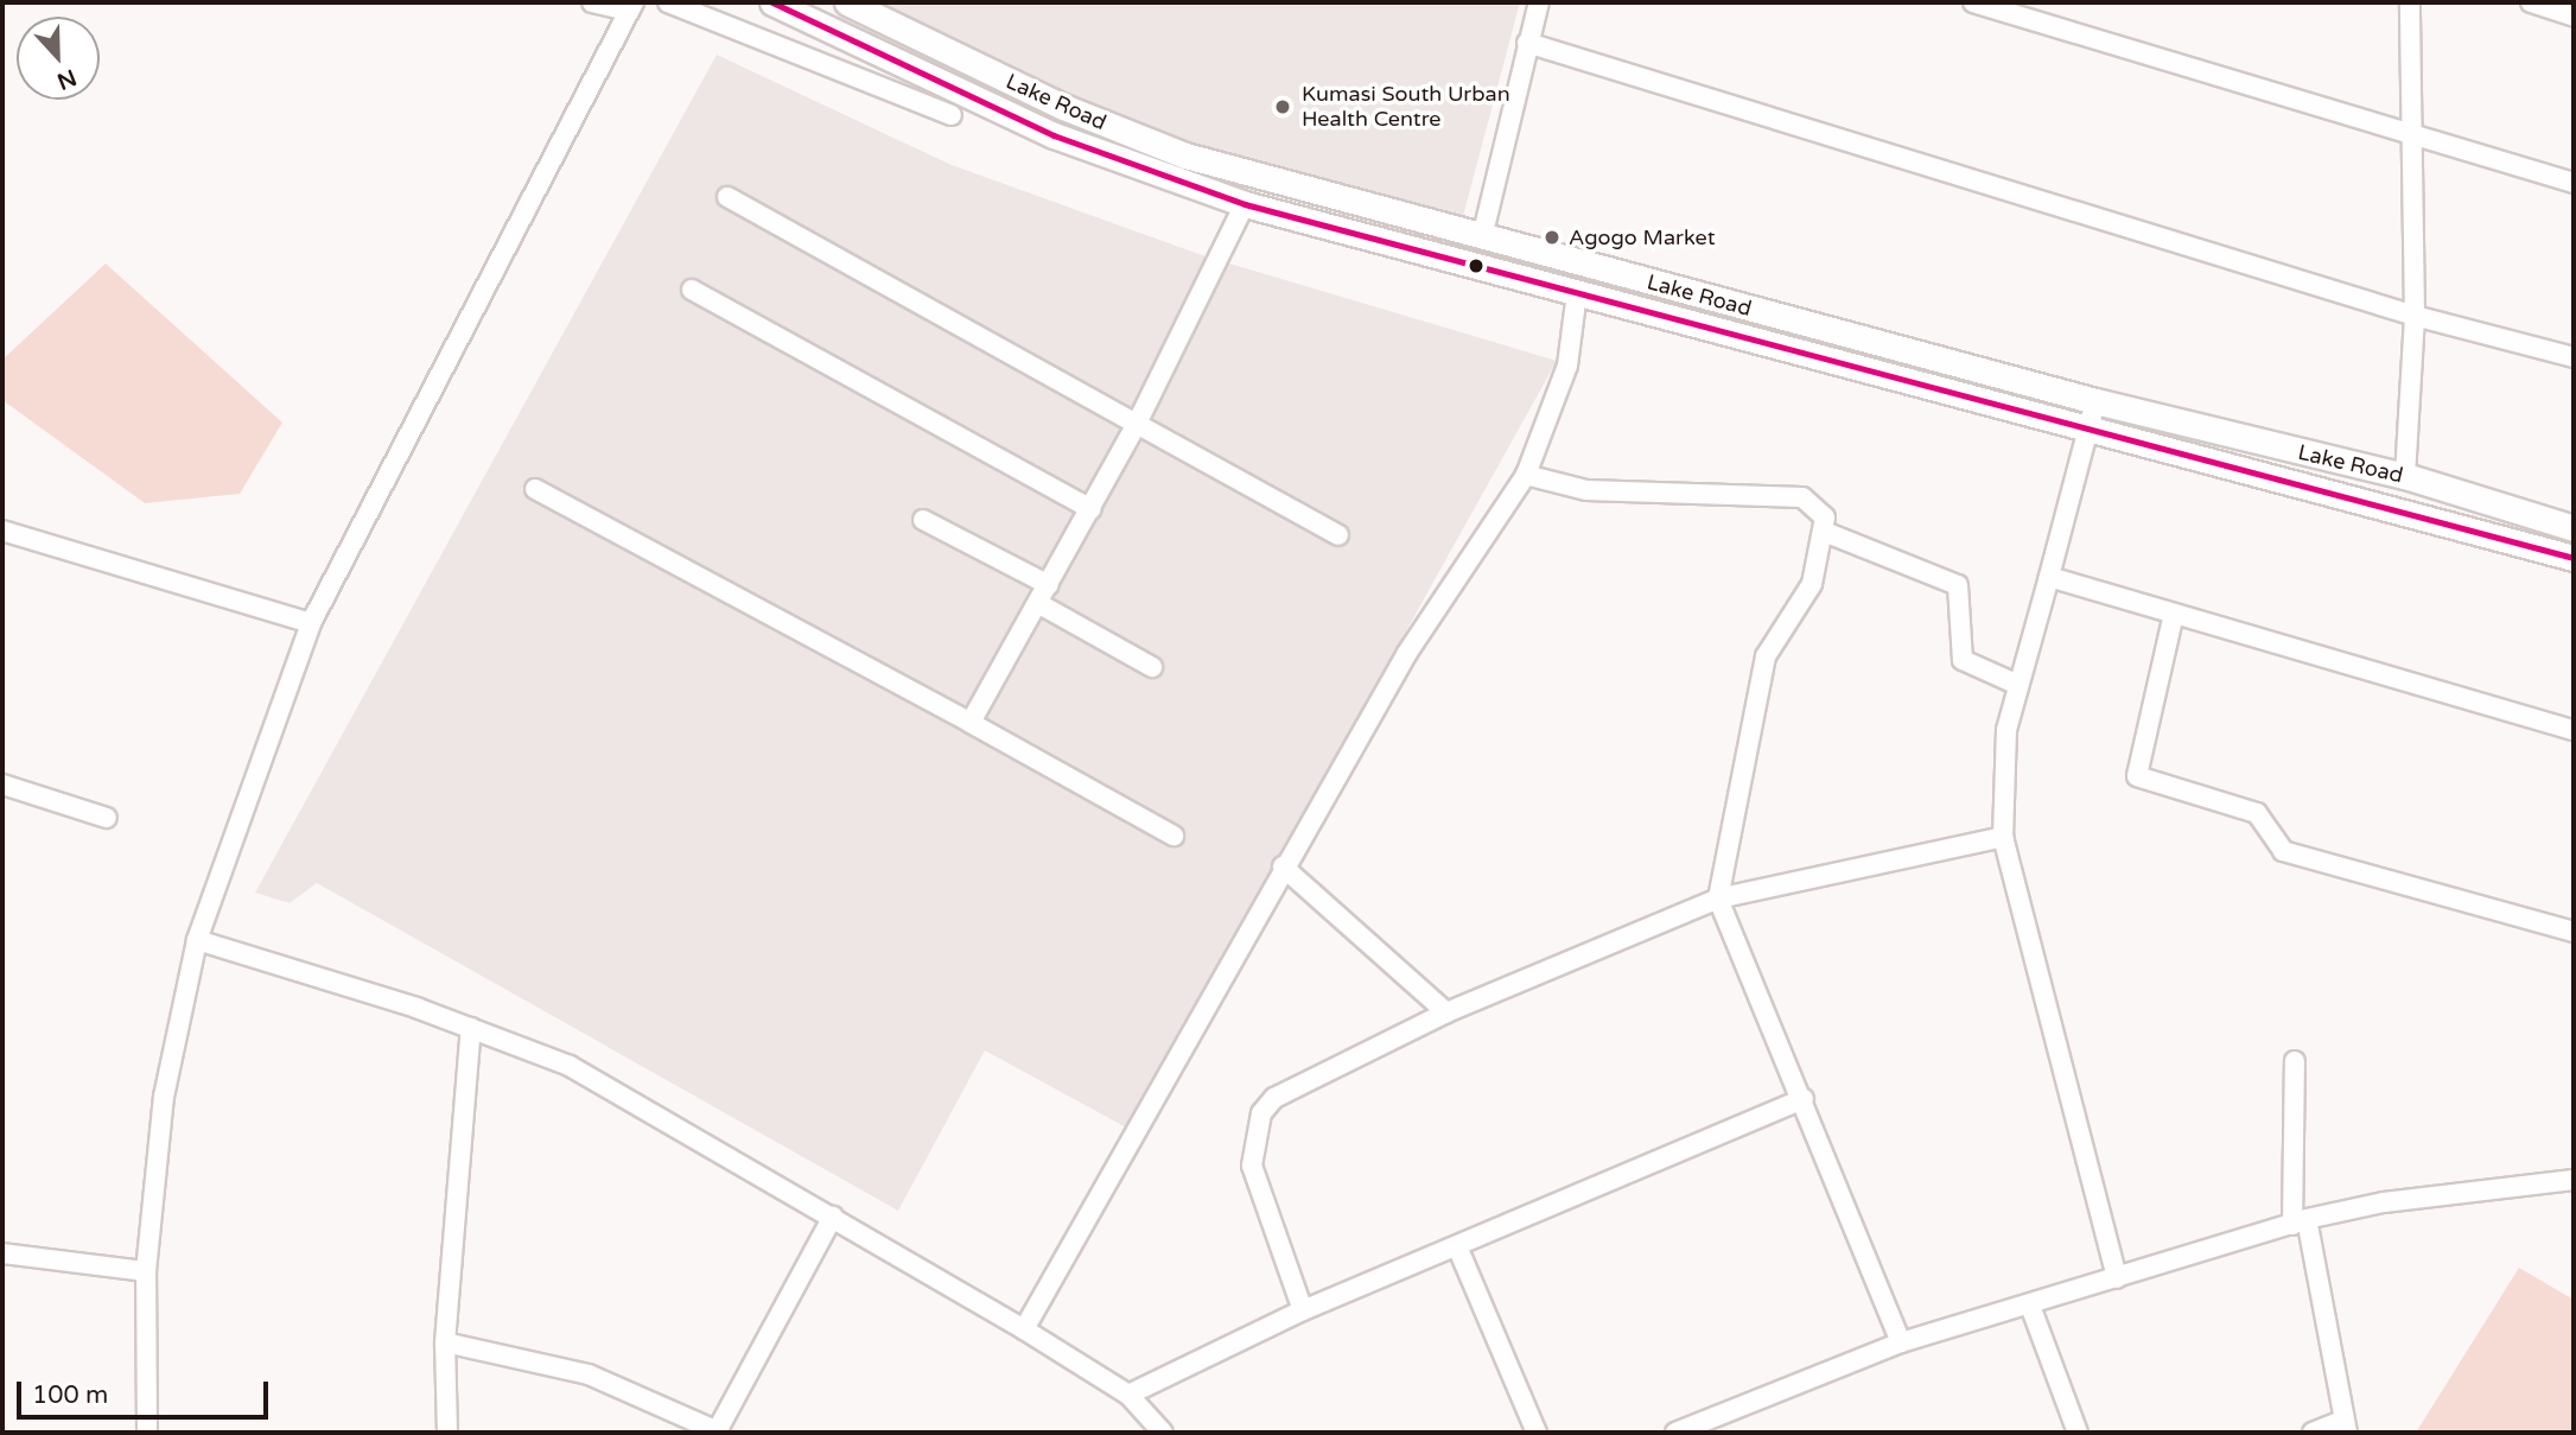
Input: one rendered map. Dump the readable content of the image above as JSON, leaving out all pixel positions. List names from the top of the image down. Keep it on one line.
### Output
{"streets":{"main road":["Lake Road"]},"places":["Kumasi South Urban Health Centre","Agogo Market"],"scale_bar":"100 m","north":"bottom"}
